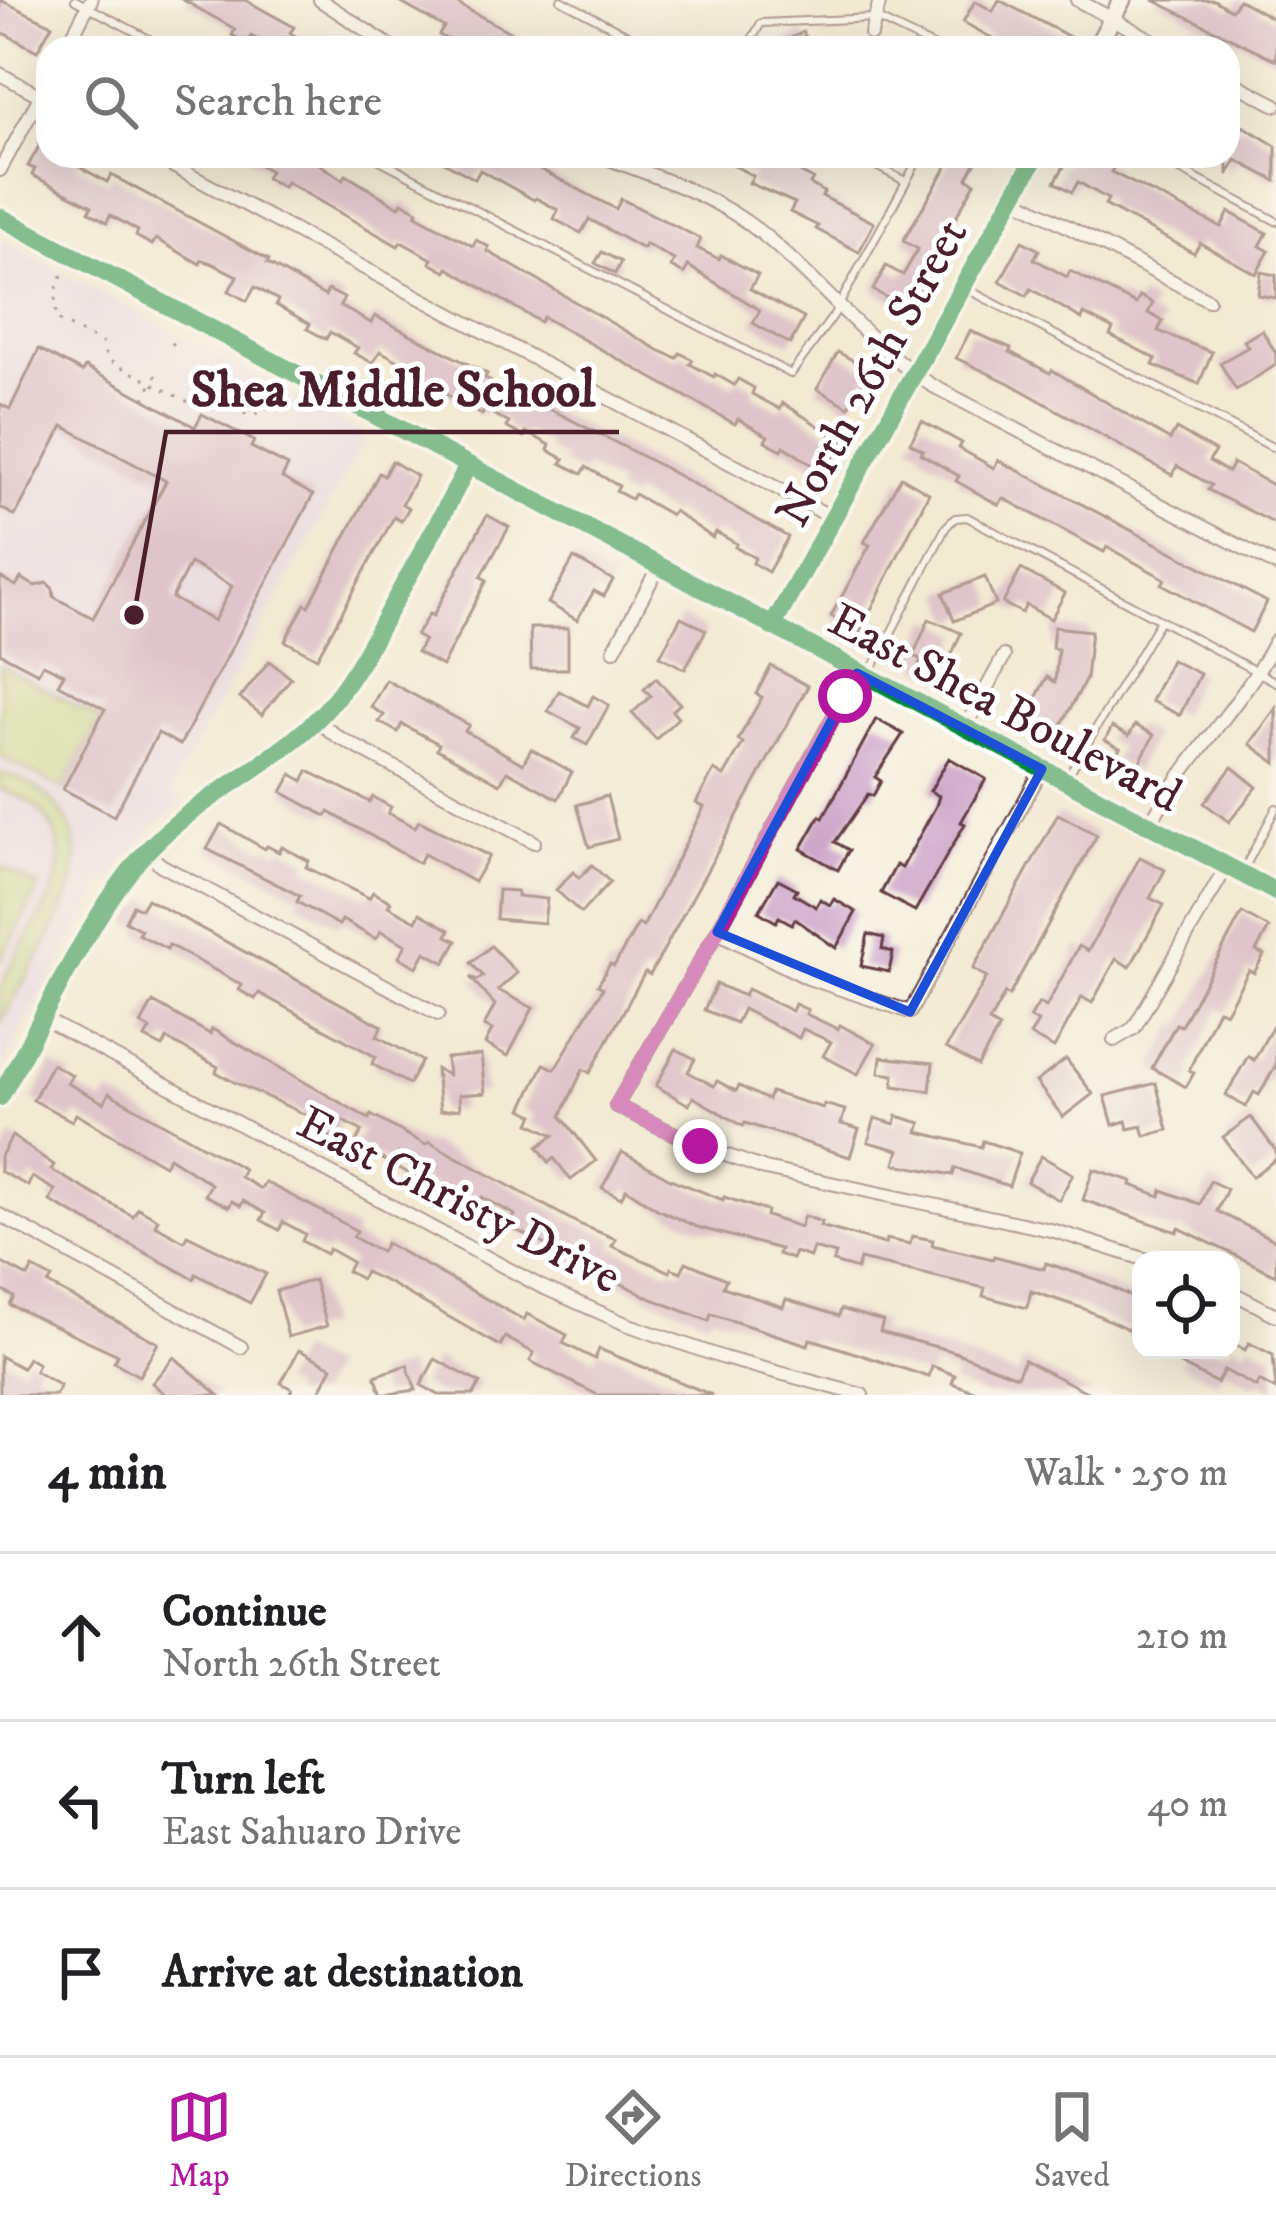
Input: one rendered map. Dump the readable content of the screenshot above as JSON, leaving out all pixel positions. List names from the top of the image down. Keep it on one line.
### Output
{"streets":{"street":["North 26th Street","East Shea Boulevard","East Christy Drive"]},"crossings":[["North 26th Street","East Shea Boulevard"]],"places":["Shea Middle School"],"page":{"search":"Search here","heading":["4 min","Walk · 250 m"],"list":[["Continue","North 26th Street","210 m"],["Turn left","East Sahuaro Drive","40 m"],"Arrive at destination"],"nav":["Map","Directions","Saved"]}}
